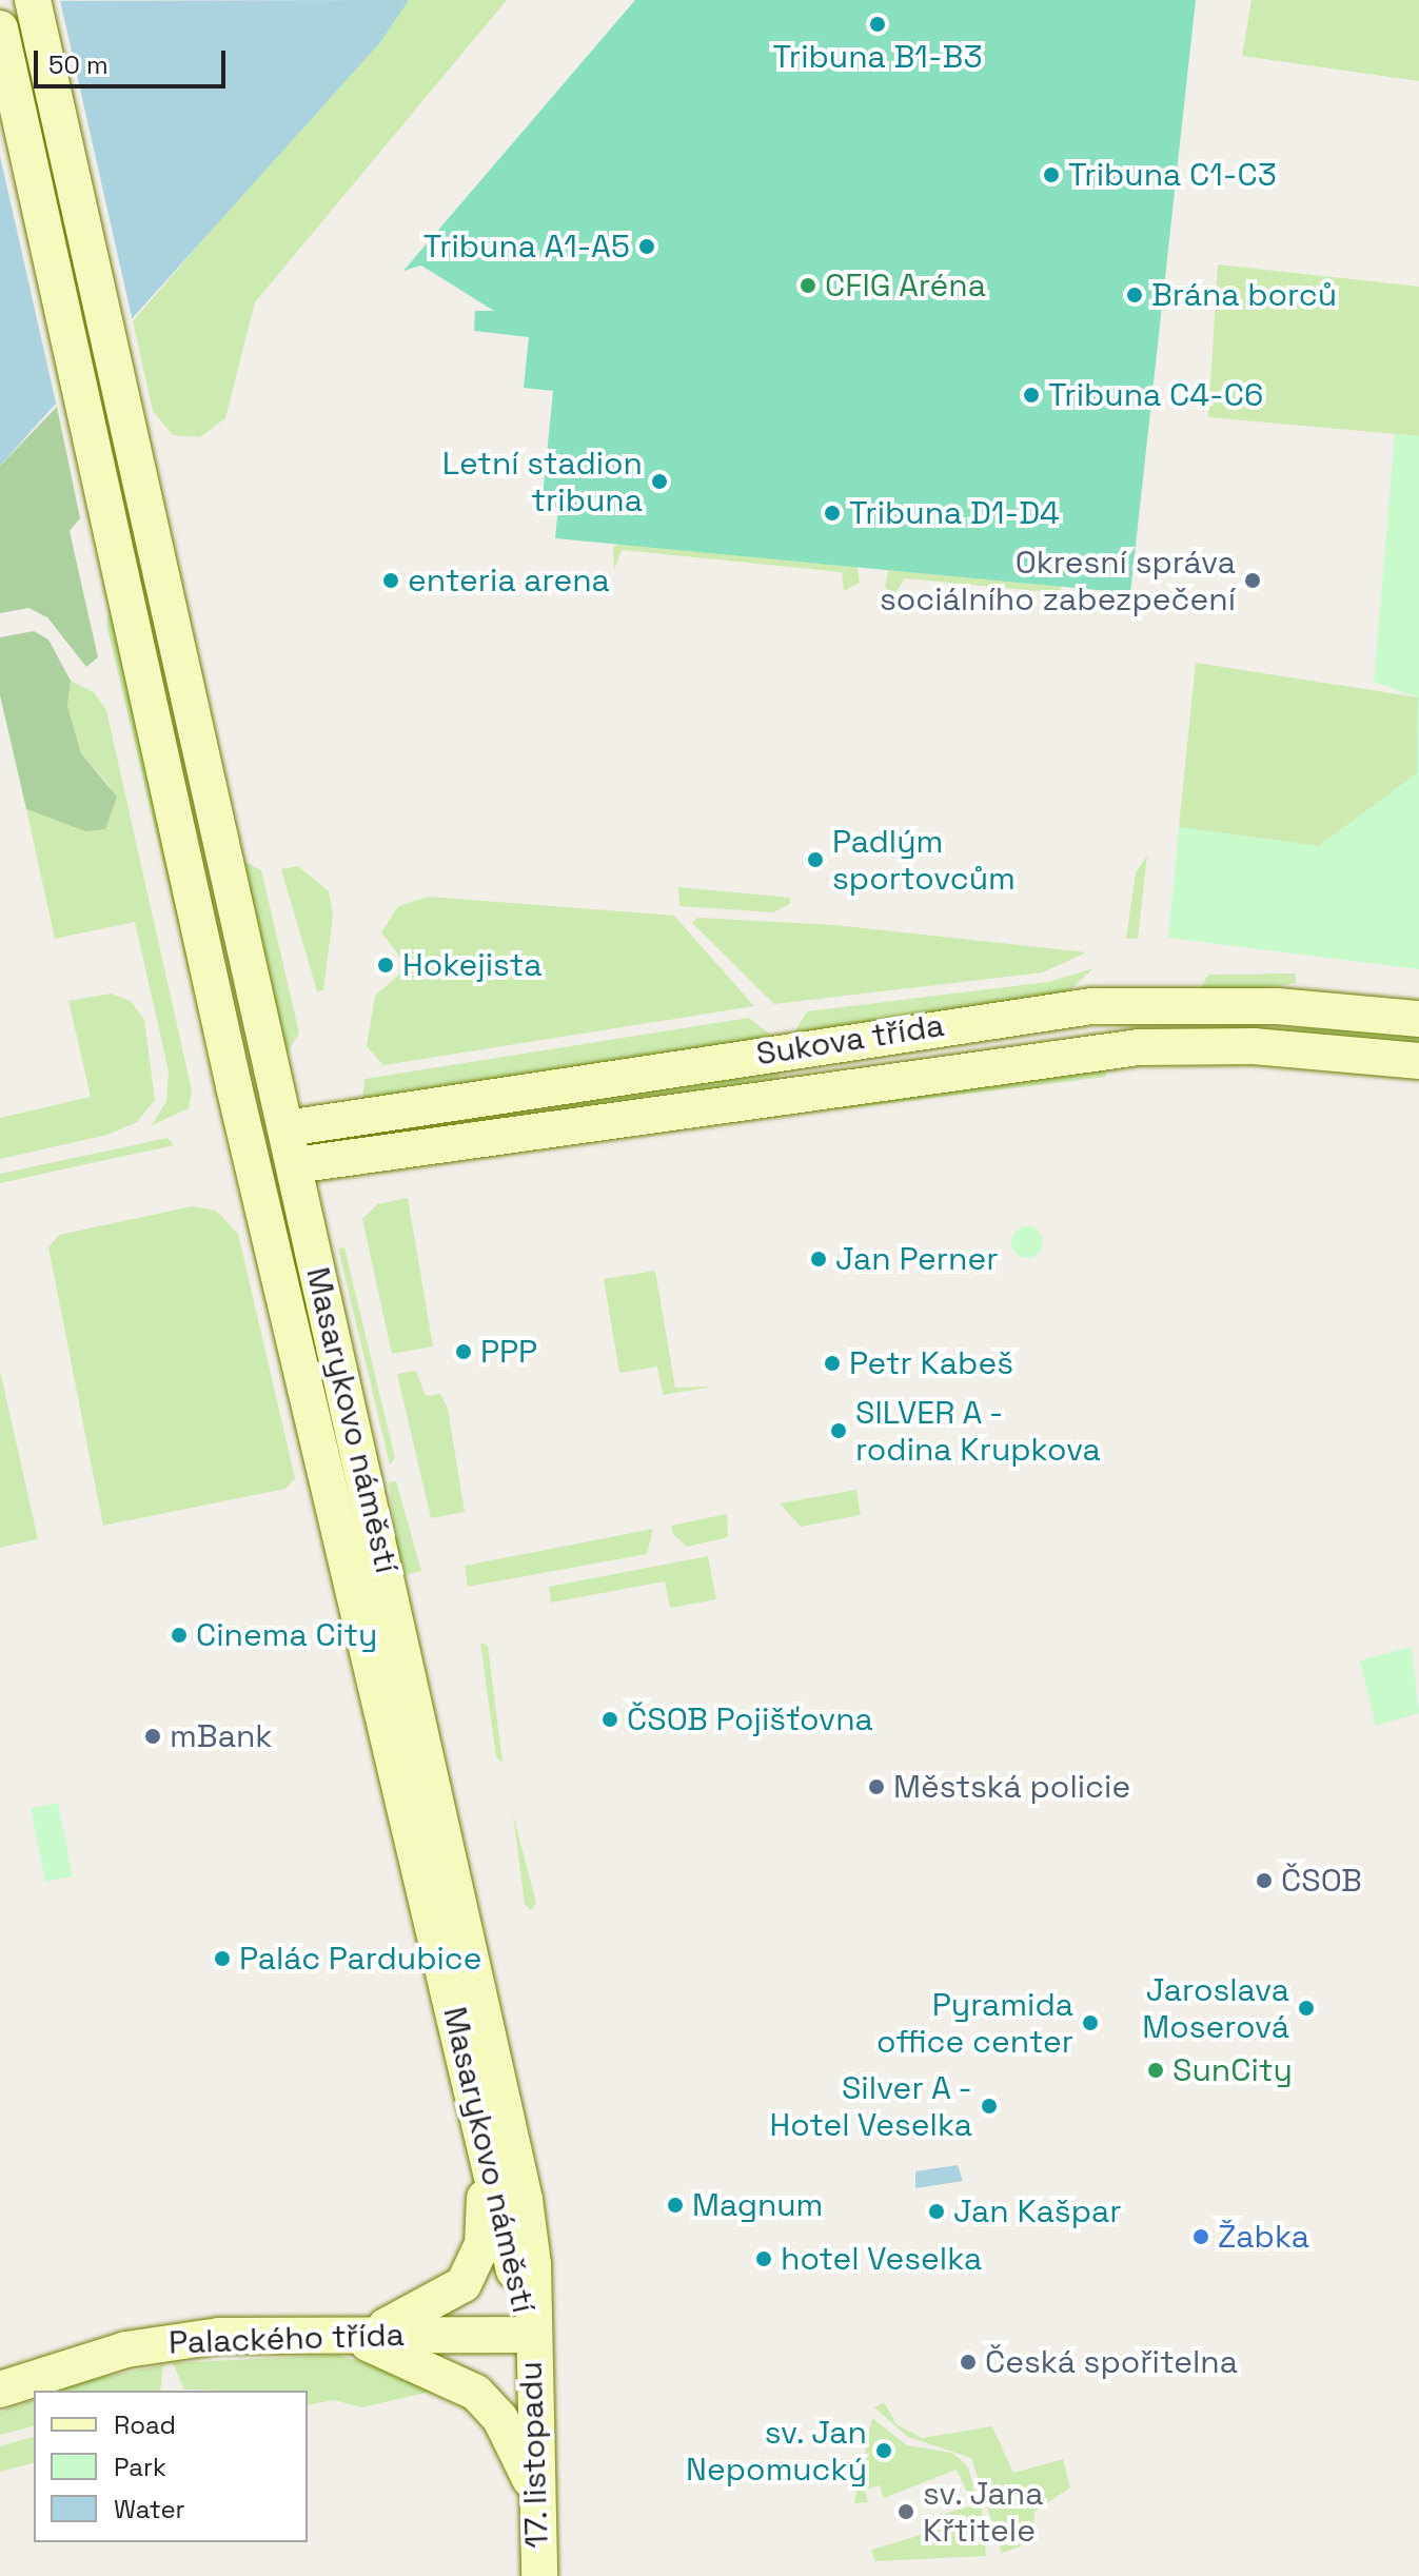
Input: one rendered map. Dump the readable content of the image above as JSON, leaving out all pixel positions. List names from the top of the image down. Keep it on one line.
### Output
{"streets":{"main road":["Sukova třída","Masarykovo náměstí","Palackého třída","17. listopadu"]},"crossings":[["Sukova třída","Masarykovo náměstí"],["Masarykovo náměstí","Palackého třída"],["Masarykovo náměstí","17. listopadu"],["Palackého třída","17. listopadu"]],"places":["Tribuna B1-B3","Tribuna C1-C3","Tribuna A1-A5","CFIG Aréna","Brána borců","Tribuna C4-C6","Letní stadion tribuna","Tribuna D1-D4","enteria arena","Okresní správa sociálního zabezpečení","Padlým sportovcům","Hokejista","Jan Perner","PPP","Petr Kabeš","SILVER A - rodina Krupkova","Cinema City","ČSOB Pojišťovna","mBank","Městská policie","ČSOB","Palác Pardubice","Jaroslava Moserová","Pyramida office center","SunCity","Silver A - Hotel Veselka","Magnum","Jan Kašpar","Žabka","hotel Veselka","Česká spořitelna","sv. Jan Nepomucký","sv. Jana Křtitele"],"legend":["Road","Park","Water"],"scale_bar":"50 m"}
